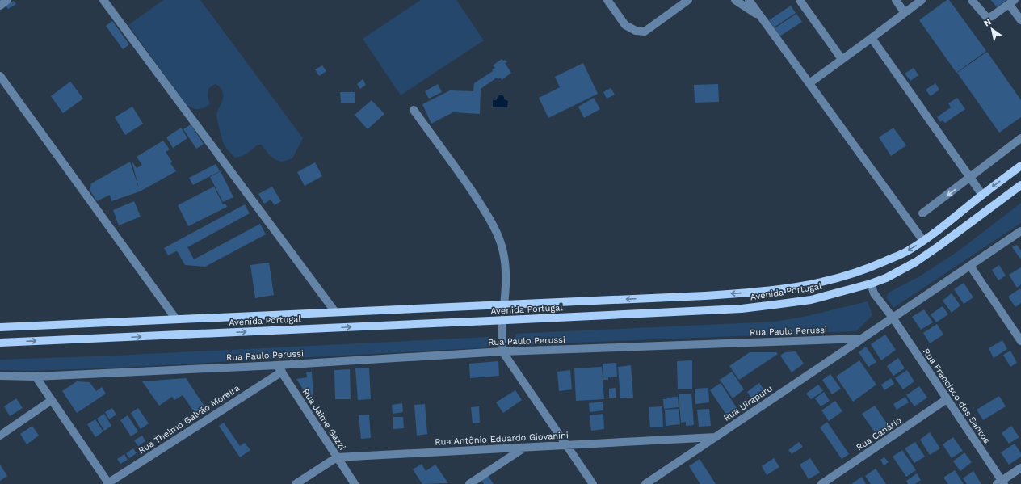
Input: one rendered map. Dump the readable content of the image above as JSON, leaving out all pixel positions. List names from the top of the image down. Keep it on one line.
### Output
{"streets":{"main road":["Avenida Portugal"],"street":["Rua Paulo Perussi","Rua Francisco dos Santos","Rua Uirapuru","Rua Thelmo Galvão Moreira","Rua Jaime Gazzi","Rua Canário","Rua Antônio Eduardo Giovanini"]},"crossings":[["Avenida Portugal","Rua Francisco dos Santos"],["Rua Paulo Perussi","Rua Uirapuru"],["Rua Paulo Perussi","Rua Thelmo Galvão Moreira"],["Rua Paulo Perussi","Rua Jaime Gazzi"],["Rua Francisco dos Santos","Rua Canário"],["Rua Uirapuru","Rua Antônio Eduardo Giovanini"],["Rua Thelmo Galvão Moreira","Rua Jaime Gazzi"],["Rua Jaime Gazzi","Rua Antônio Eduardo Giovanini"]],"north":"top left"}
